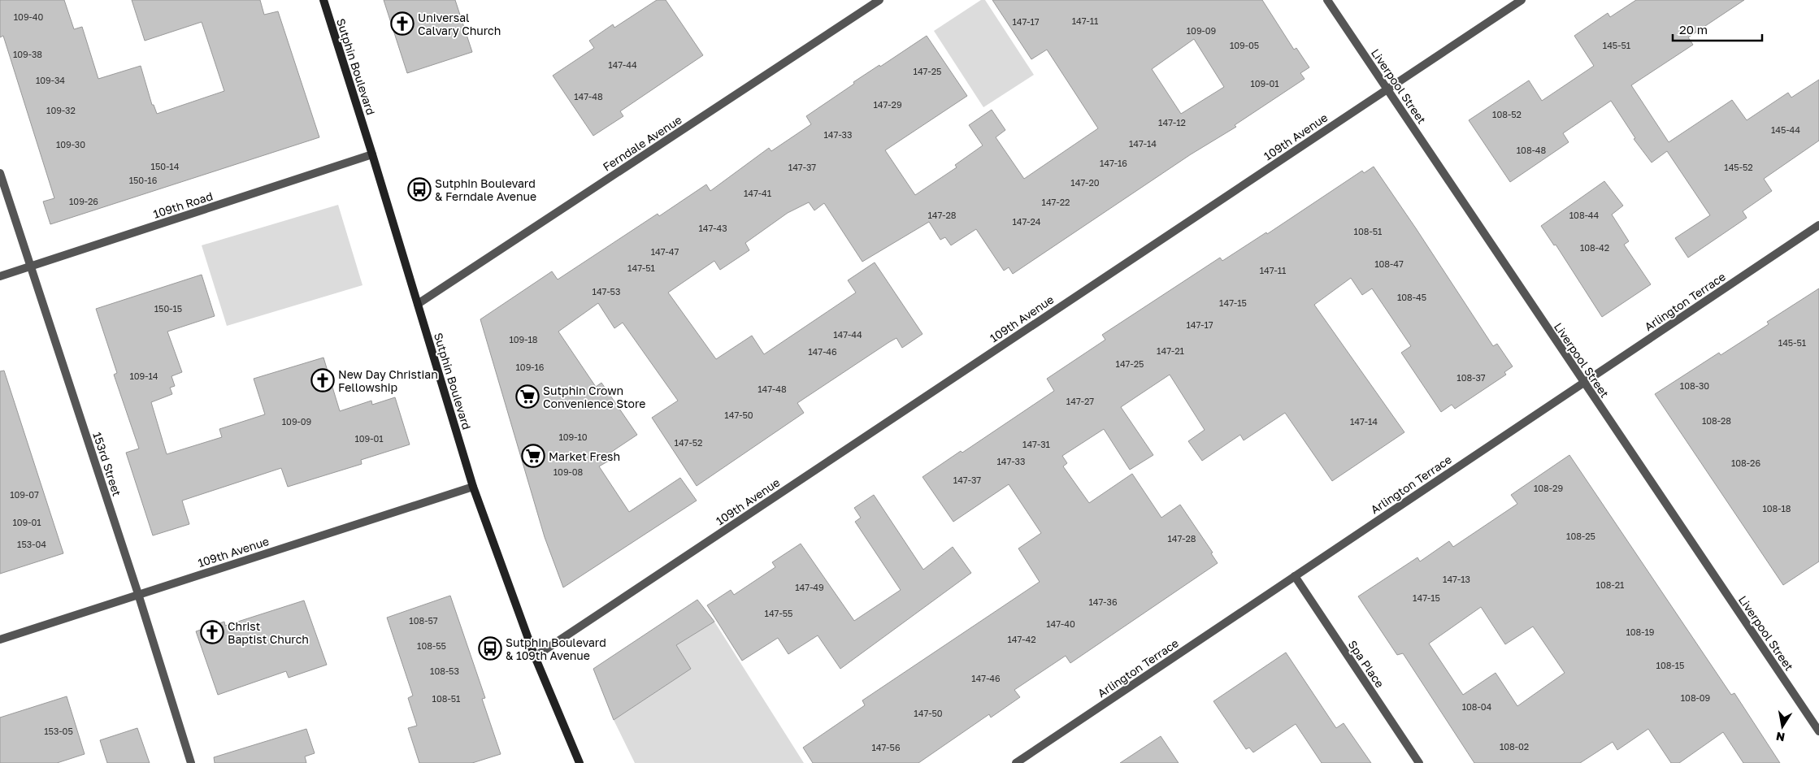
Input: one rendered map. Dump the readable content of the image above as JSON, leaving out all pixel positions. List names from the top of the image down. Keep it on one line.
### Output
{"streets":{"main road":["Sutphin Boulevard"],"street":["Liverpool Street","109th Avenue","Ferndale Avenue","109th Road","Arlington Terrace","153rd Street","Spa Place"]},"crossings":[["Sutphin Boulevard","109th Avenue"],["Sutphin Boulevard","Ferndale Avenue"],["Sutphin Boulevard","109th Road"],["Liverpool Street","109th Avenue"],["Liverpool Street","Arlington Terrace"],["109th Avenue","153rd Street"],["109th Road","153rd Street"],["Arlington Terrace","Spa Place"]],"places":{"church":["Universal Calvary Church","New Day Christian Fellowship","Christ Baptist Church"],"bus stop":["Sutphin Boulevard & Ferndale Avenue","Sutphin Boulevard & 109th Avenue"],"supermarket":["Sutphin Crown Convenience Store","Market Fresh"]},"house_numbers":["109-40","147-11","147-17","109-09","109-05","145-51","109-38","147-44","147-25","109-34","109-01","147-48","147-29","109-32","108-52","147-12","145-44","147-33","147-14","109-30","108-48","147-16","150-14","147-37","145-52","150-16","147-20","147-41","109-26","147-22","147-28","108-44","147-24","147-43","108-51","108-42","147-47","108-47","147-51","147-11","147-53","108-45","147-15","150-15","147-17","147-44","109-18","145-51","147-21","147-46","147-25","109-16","109-14","108-37","108-30","147-48","147-27","147-50","108-28","109-09","147-14","109-10","109-01","147-52","147-31","147-33","108-26","109-08","147-37","108-29","109-07","108-18","109-01","108-25","147-28","153-04","147-13","108-21","147-49","147-15","147-36","147-55","108-57","147-40","108-19","147-42","108-55","108-15","108-53","147-46","108-09","108-51","108-04","147-50","153-05","108-02","147-56"],"scale_bar":"20 m","north":"bottom"}
